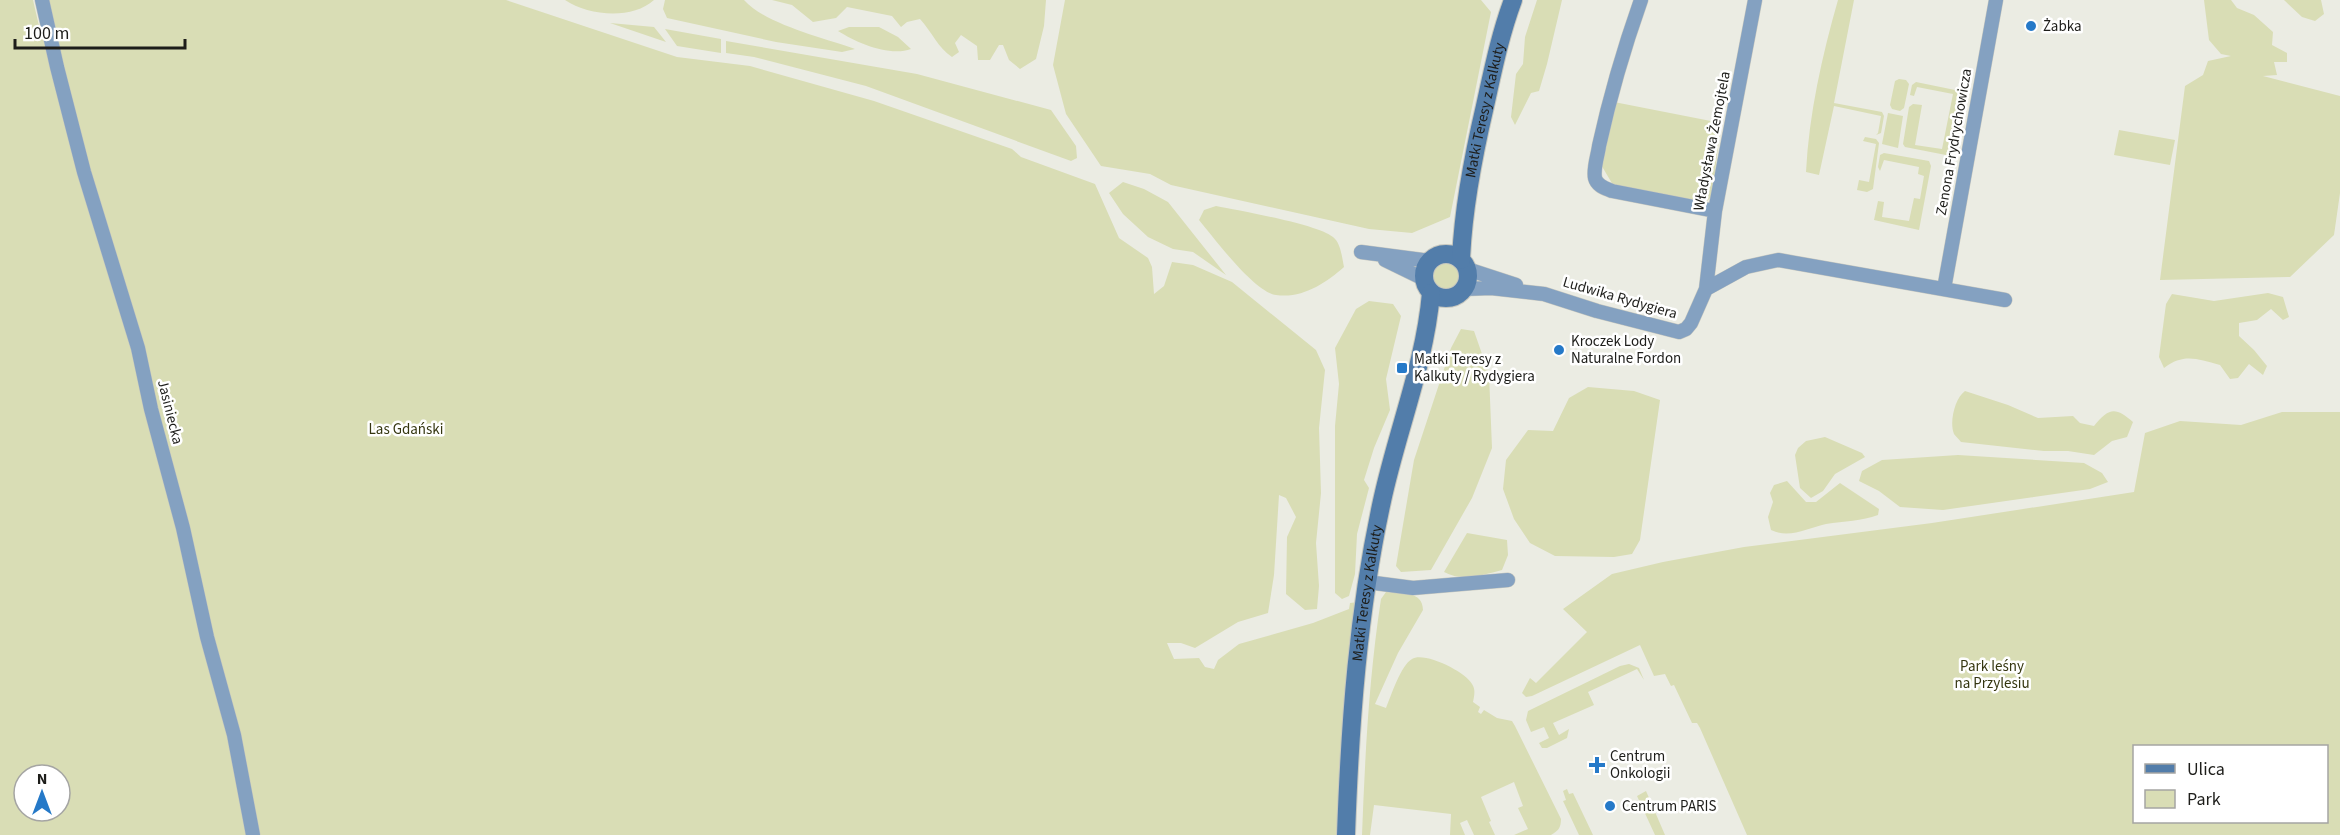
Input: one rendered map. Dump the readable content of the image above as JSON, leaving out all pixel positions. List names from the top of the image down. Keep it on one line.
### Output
{"streets":{"street":["Matki Teresy z Kalkuty","Władysława Żemojtela","Zenona Frydrychowicza","Ludwika Rydygiera","Jasiniecka"]},"crossings":[["Matki Teresy z Kalkuty","Ludwika Rydygiera"],["Władysława Żemojtela","Ludwika Rydygiera"]],"parks":["Las Gdański","Park leśny na Przylesiu"],"places":{"other":["Żabka","Kroczek Lody Naturalne Fordon","Centrum PARIS"],"transit":["Matki Teresy z Kalkuty / Rydygiera"],"health":["Centrum Onkologii"]},"legend":["Ulica","Park"],"scale_bar":"100 m","north":"top"}
